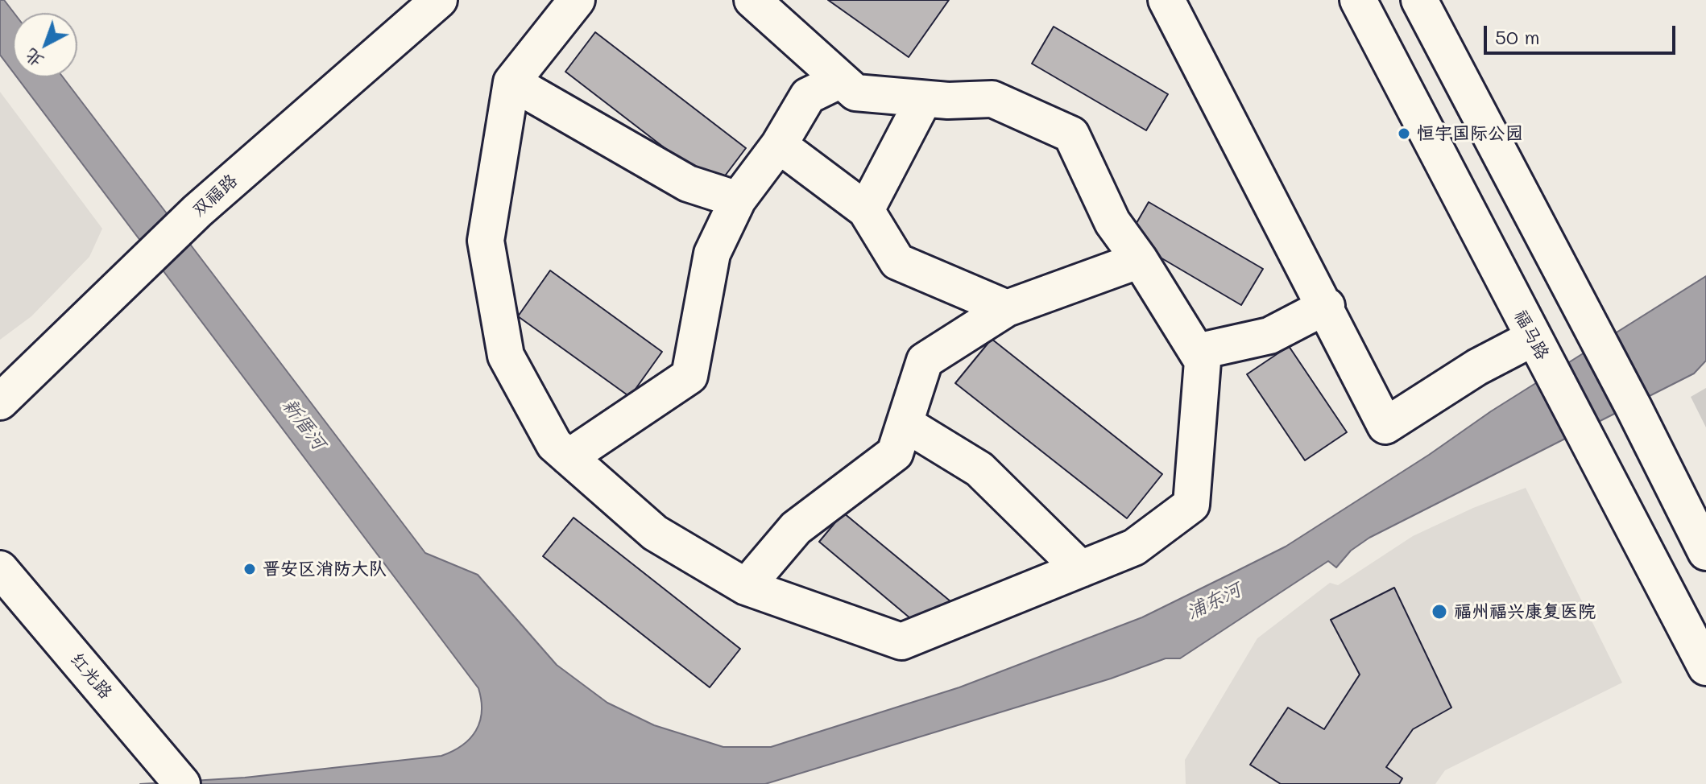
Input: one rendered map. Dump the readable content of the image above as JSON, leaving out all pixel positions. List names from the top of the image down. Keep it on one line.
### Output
{"streets":{"main road":["双福路","福马路","红光路"]},"water":["新厝河","浦东河"],"places":["恒宇国际公园","晋安区消防大队","福州福兴康复医院"],"scale_bar":"50 m","north":"bottom left"}
